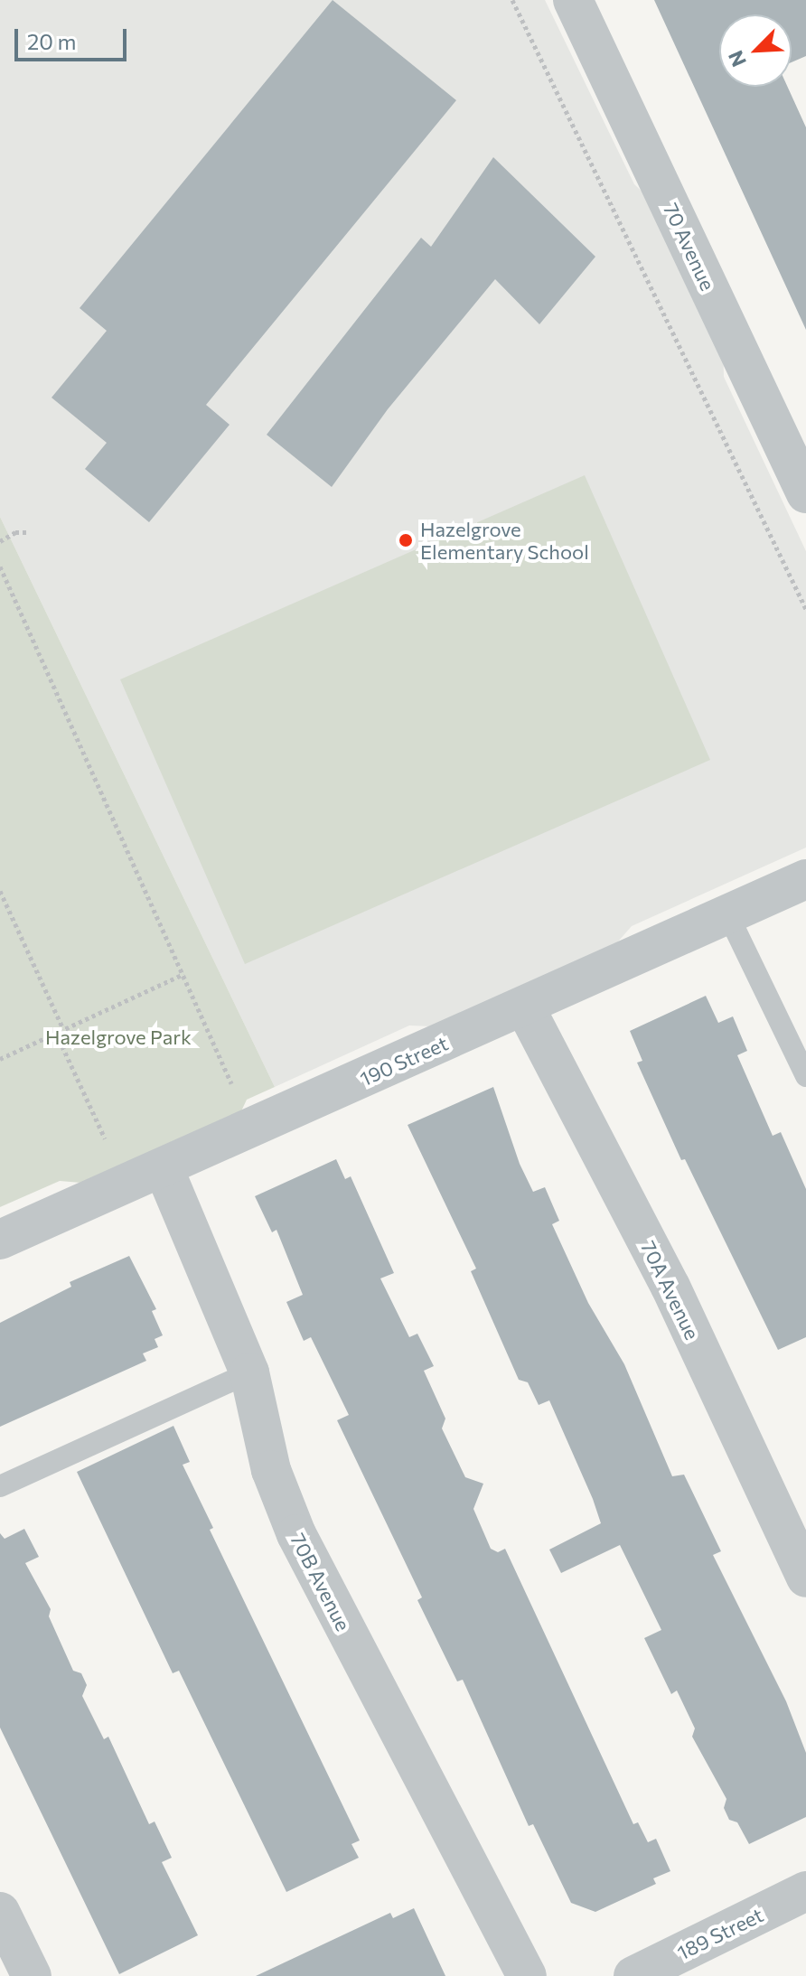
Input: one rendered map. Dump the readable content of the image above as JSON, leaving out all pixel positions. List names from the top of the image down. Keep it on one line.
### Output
{"streets":{"street":["70 Avenue","190 Street","70A Avenue","70B Avenue","189 Street"]},"crossings":[["190 Street","70A Avenue"],["190 Street","70B Avenue"]],"parks":["Hazelgrove Park"],"places":["Hazelgrove Elementary School"],"scale_bar":"20 m","north":"bottom left"}
